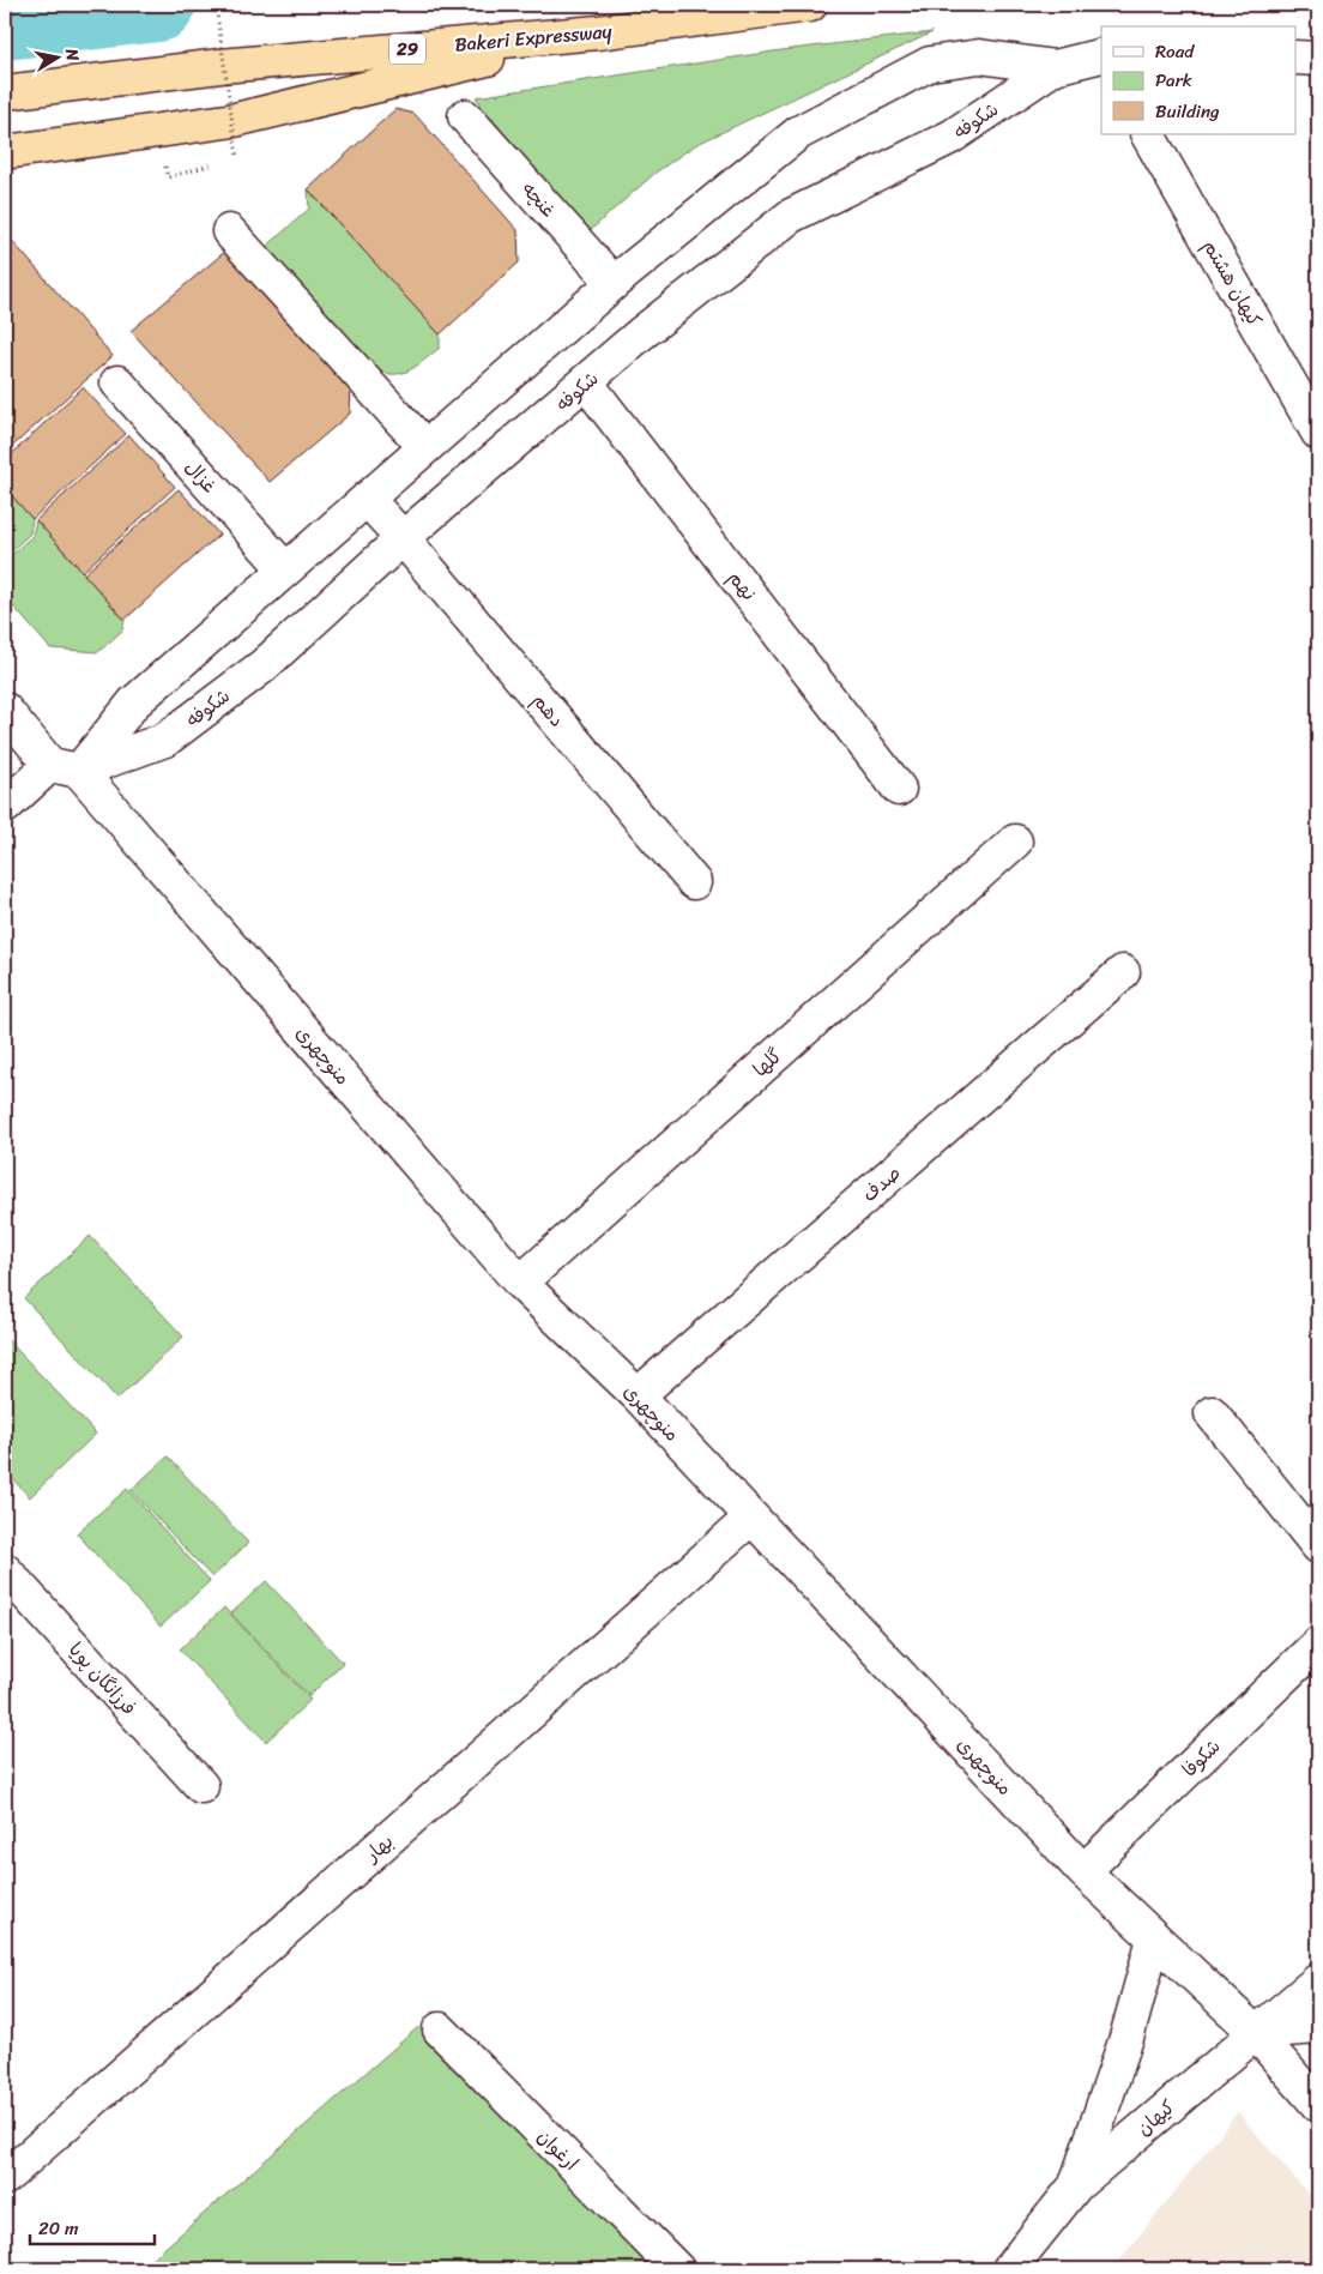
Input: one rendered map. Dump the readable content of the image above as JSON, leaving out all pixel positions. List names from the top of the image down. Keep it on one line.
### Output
{"streets":{"highway":["Bakeri Expressway","29"],"street":["شکوفه","غنچه","کیهان هشتم","غزال","نهم","دهم","منوچهری","گلها","صدف","فرزانگان پویا","شکوفا","بهار","کیهان","ارغوان"]},"crossings":[["شکوفه","نهم"],["شکوفه","دهم"],["شکوفه","منوچهری"],["منوچهری","گلها"],["منوچهری","صدف"],["منوچهری","شکوفا"],["منوچهری","بهار"],["منوچهری","کیهان"]],"legend":["Road","Park","Building"],"scale_bar":"20 m","north":"right"}
